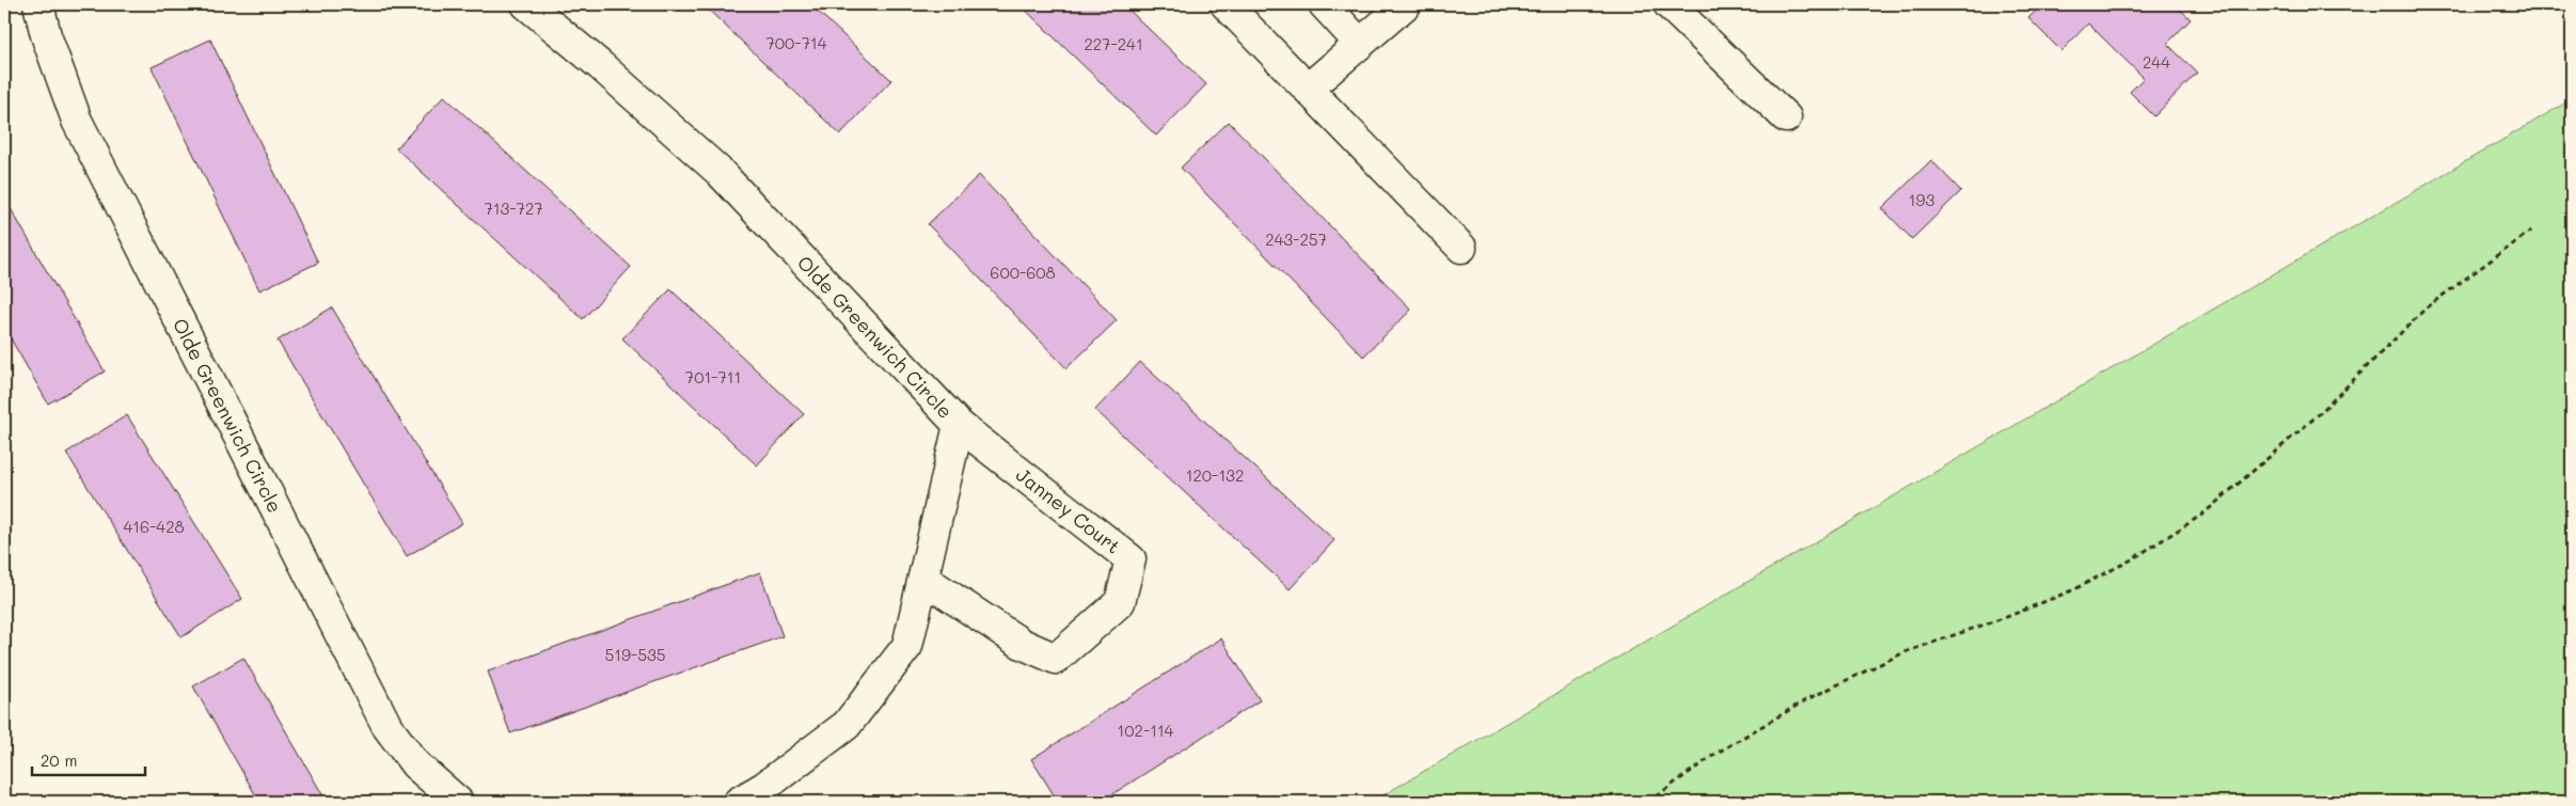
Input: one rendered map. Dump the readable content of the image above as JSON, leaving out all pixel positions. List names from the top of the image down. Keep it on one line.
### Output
{"streets":{"street":["Olde Greenwich Circle","Janney Court"]},"crossings":[["Olde Greenwich Circle","Janney Court"]],"house_numbers":["700-714","227-241","244","193","713-727","243-257","600-608","701-711","120-132","416-428","519-535","102-114"],"scale_bar":"20 m"}
